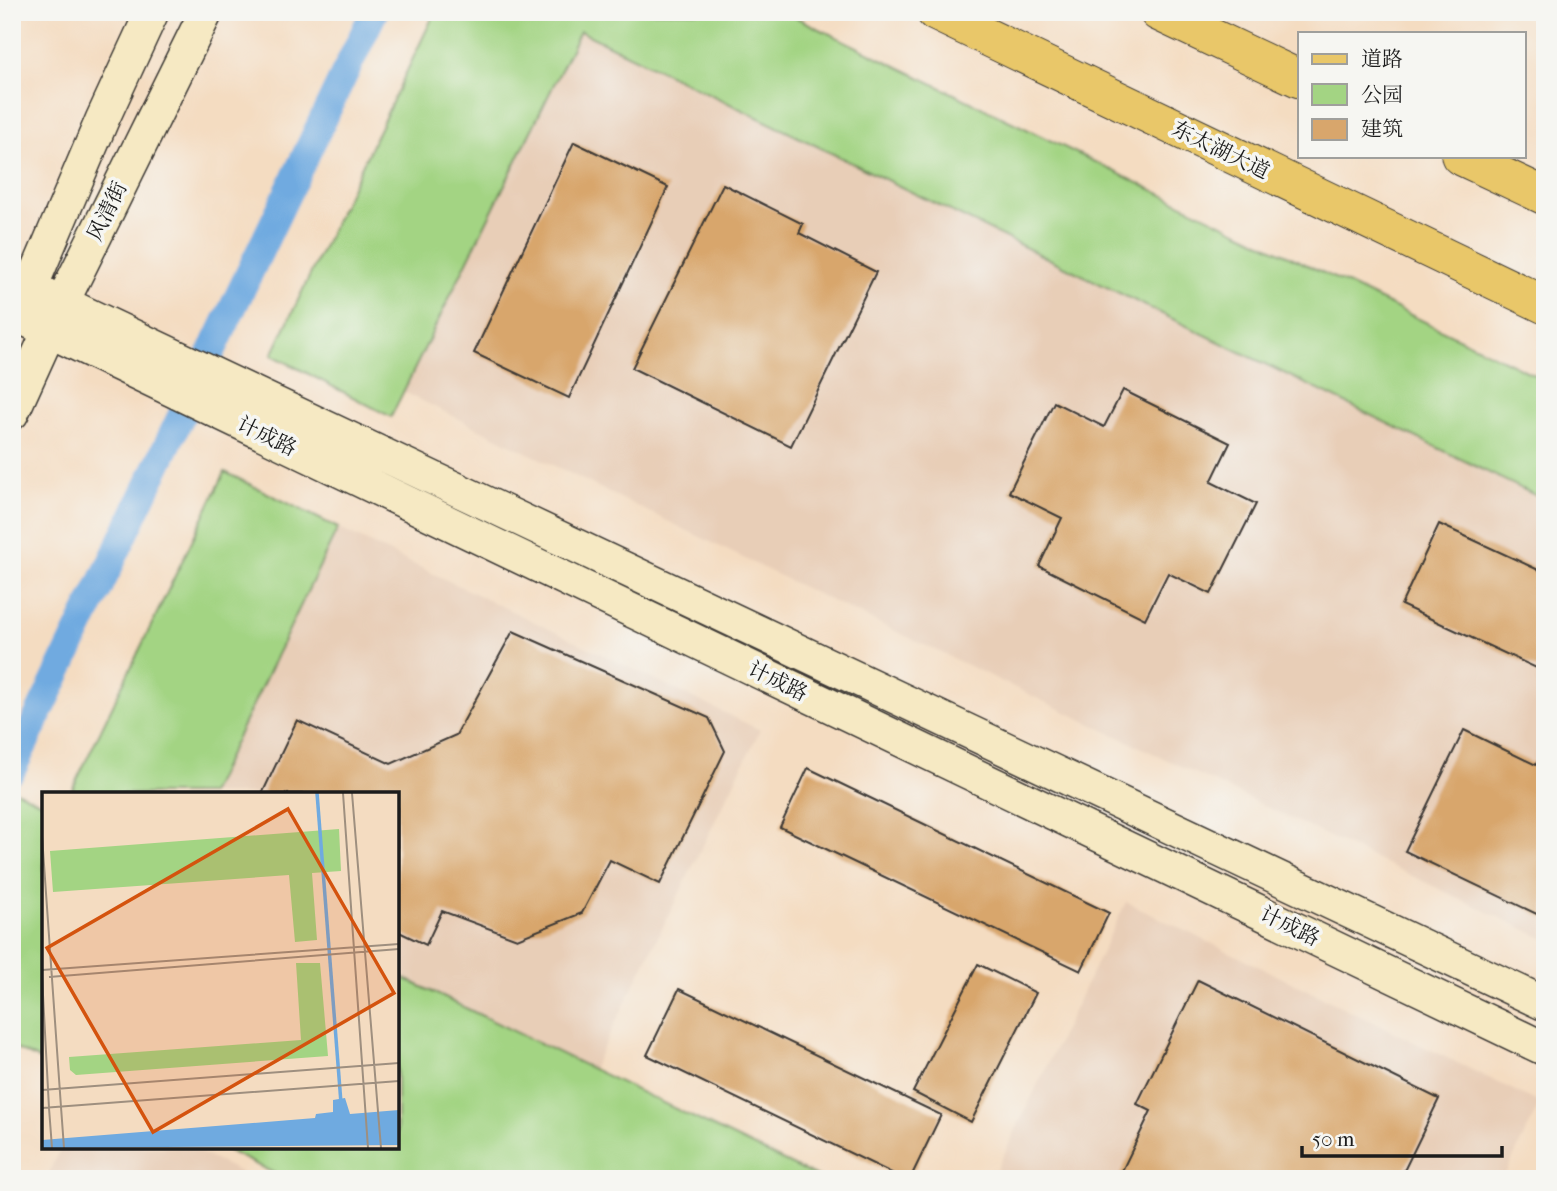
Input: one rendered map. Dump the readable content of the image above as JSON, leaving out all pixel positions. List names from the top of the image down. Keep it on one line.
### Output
{"streets":{"main road":["东太湖大道"],"street":["风清街","计成路"]},"crossings":[["风清街","计成路"]],"legend":["道路","公园","建筑"],"scale_bar":"50 m"}
